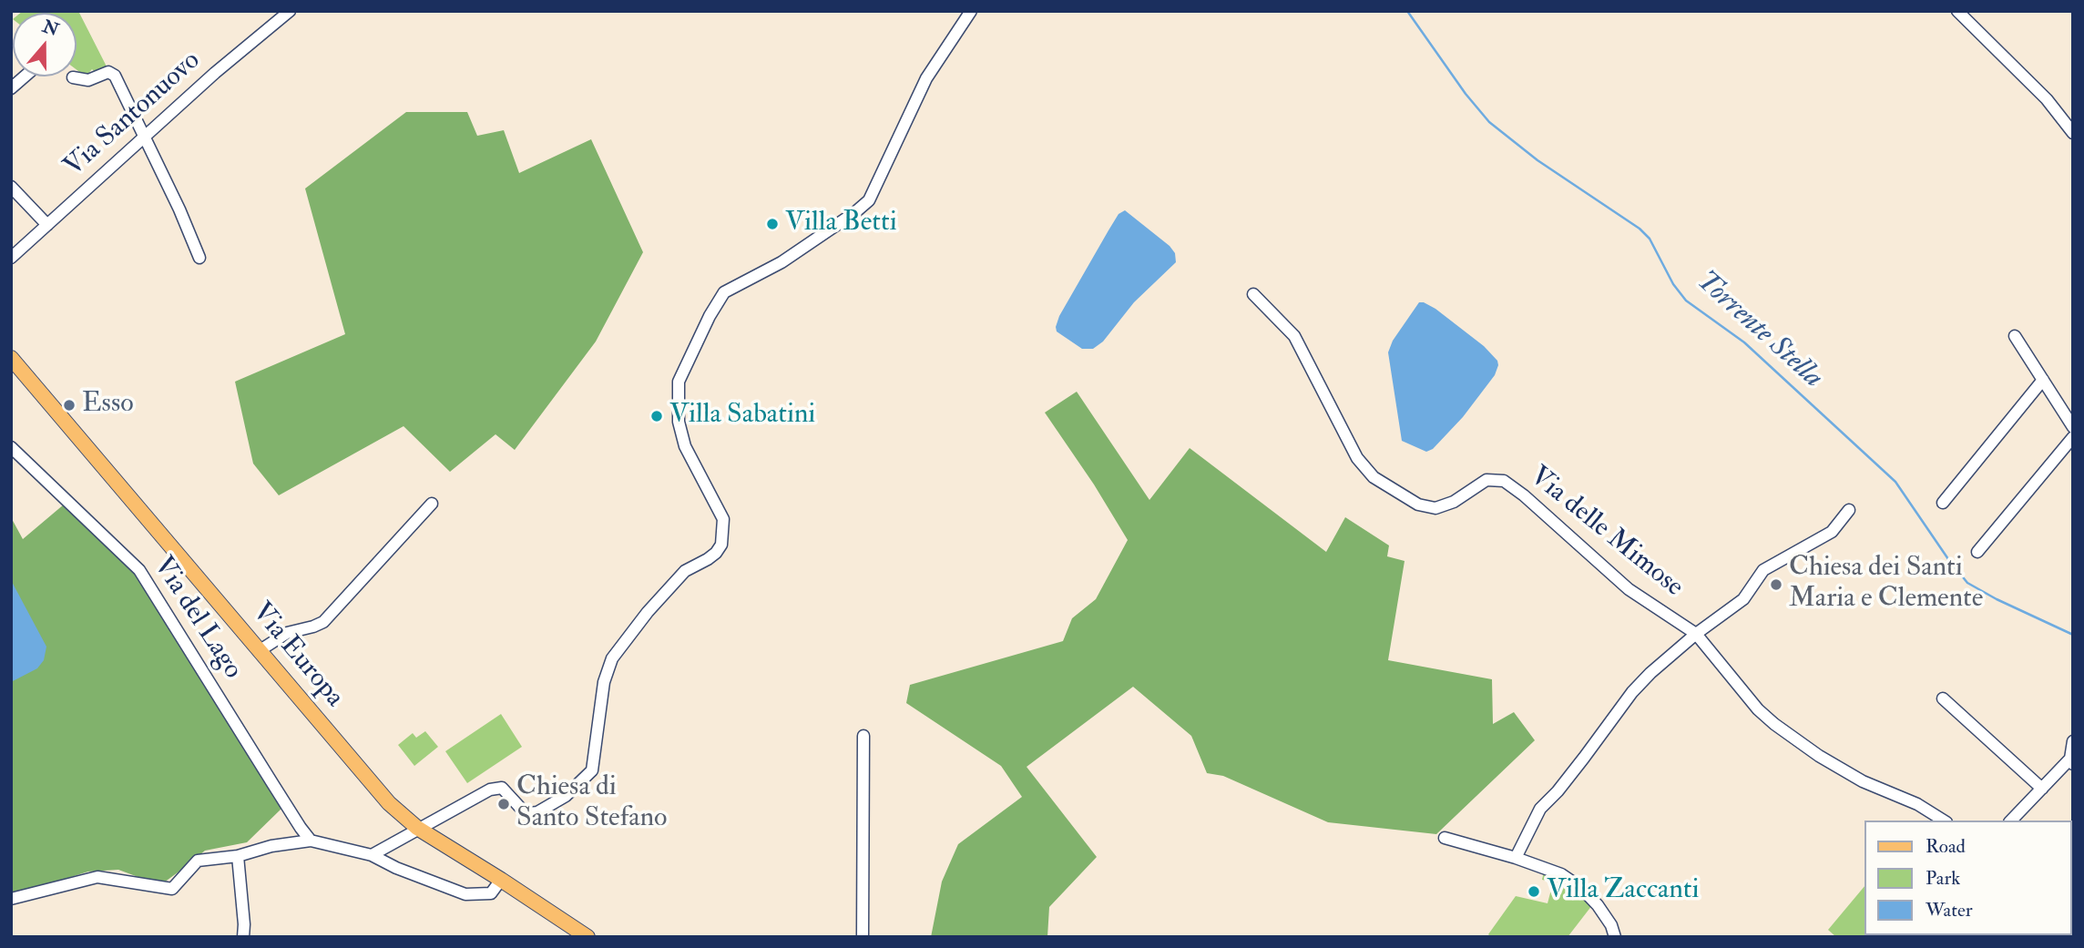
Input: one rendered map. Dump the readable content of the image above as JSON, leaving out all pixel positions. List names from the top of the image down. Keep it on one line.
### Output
{"streets":{"main road":["Via Europa"],"street":["Via Santonuovo","Via delle Mimose","Via del Lago"]},"water":["Torrente Stella"],"places":["Villa Betti","Esso","Villa Sabatini","Chiesa dei Santi Maria e Clemente","Chiesa di Santo Stefano","Villa Zaccanti"],"legend":["Road","Park","Water"],"north":"top"}
